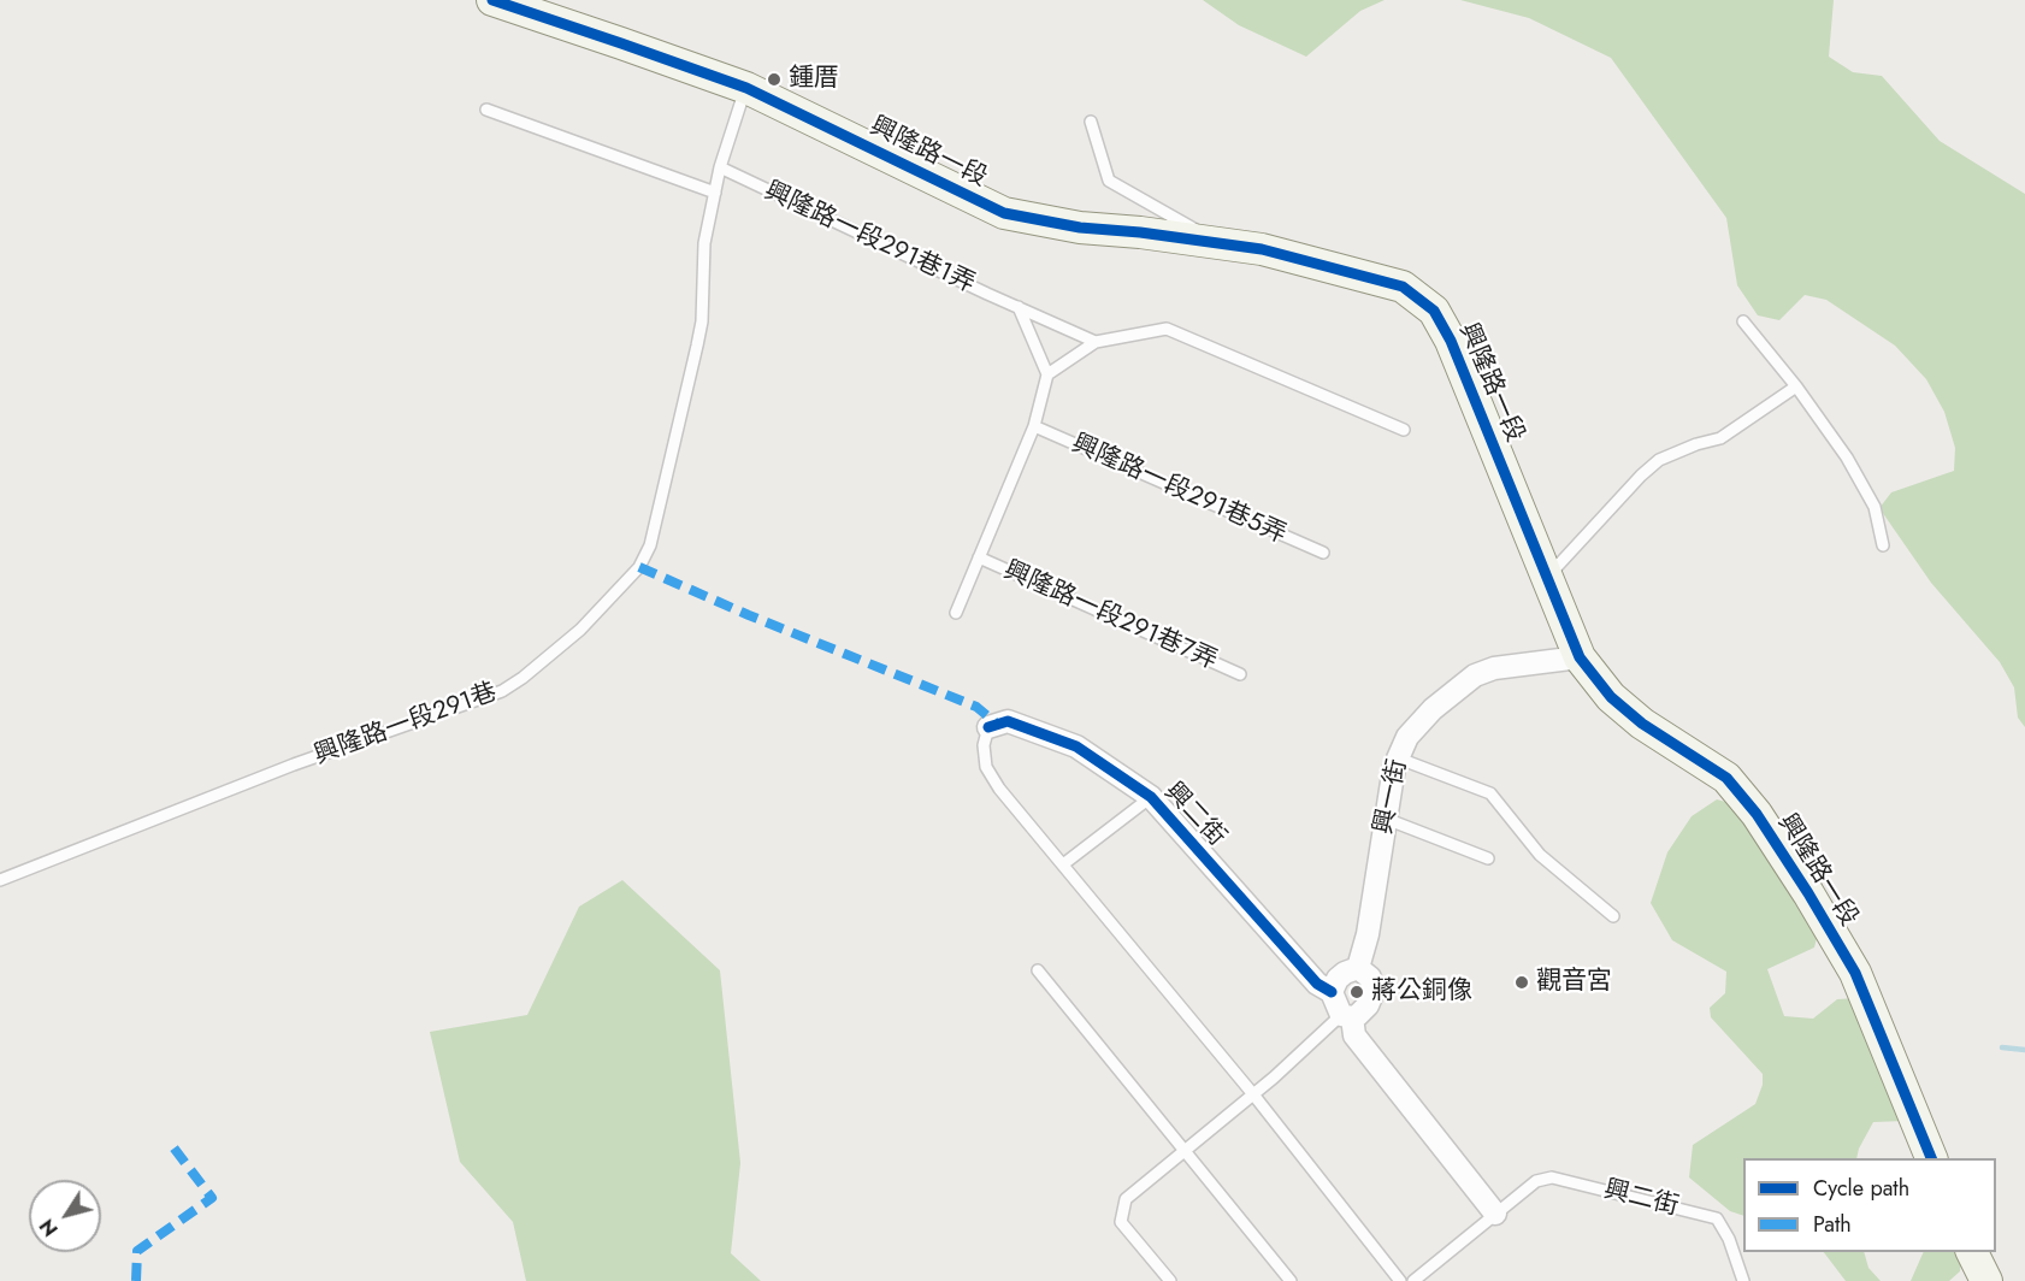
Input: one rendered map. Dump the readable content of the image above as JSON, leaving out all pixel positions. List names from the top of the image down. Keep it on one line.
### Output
{"streets":{"street":["興隆路一段","興一街","興二街"],"lane":["興隆路一段291巷1弄","興隆路一段291巷5弄","興隆路一段291巷7弄","興隆路一段291巷"]},"crossings":[["興隆路一段","興隆路一段291巷"],["興隆路一段","興一街"],["興隆路一段291巷1弄","興隆路一段291巷"],["興一街","興二街"]],"places":["鍾厝","觀音宮","蔣公銅像"],"legend":["Cycle path","Path"],"north":"bottom left"}
